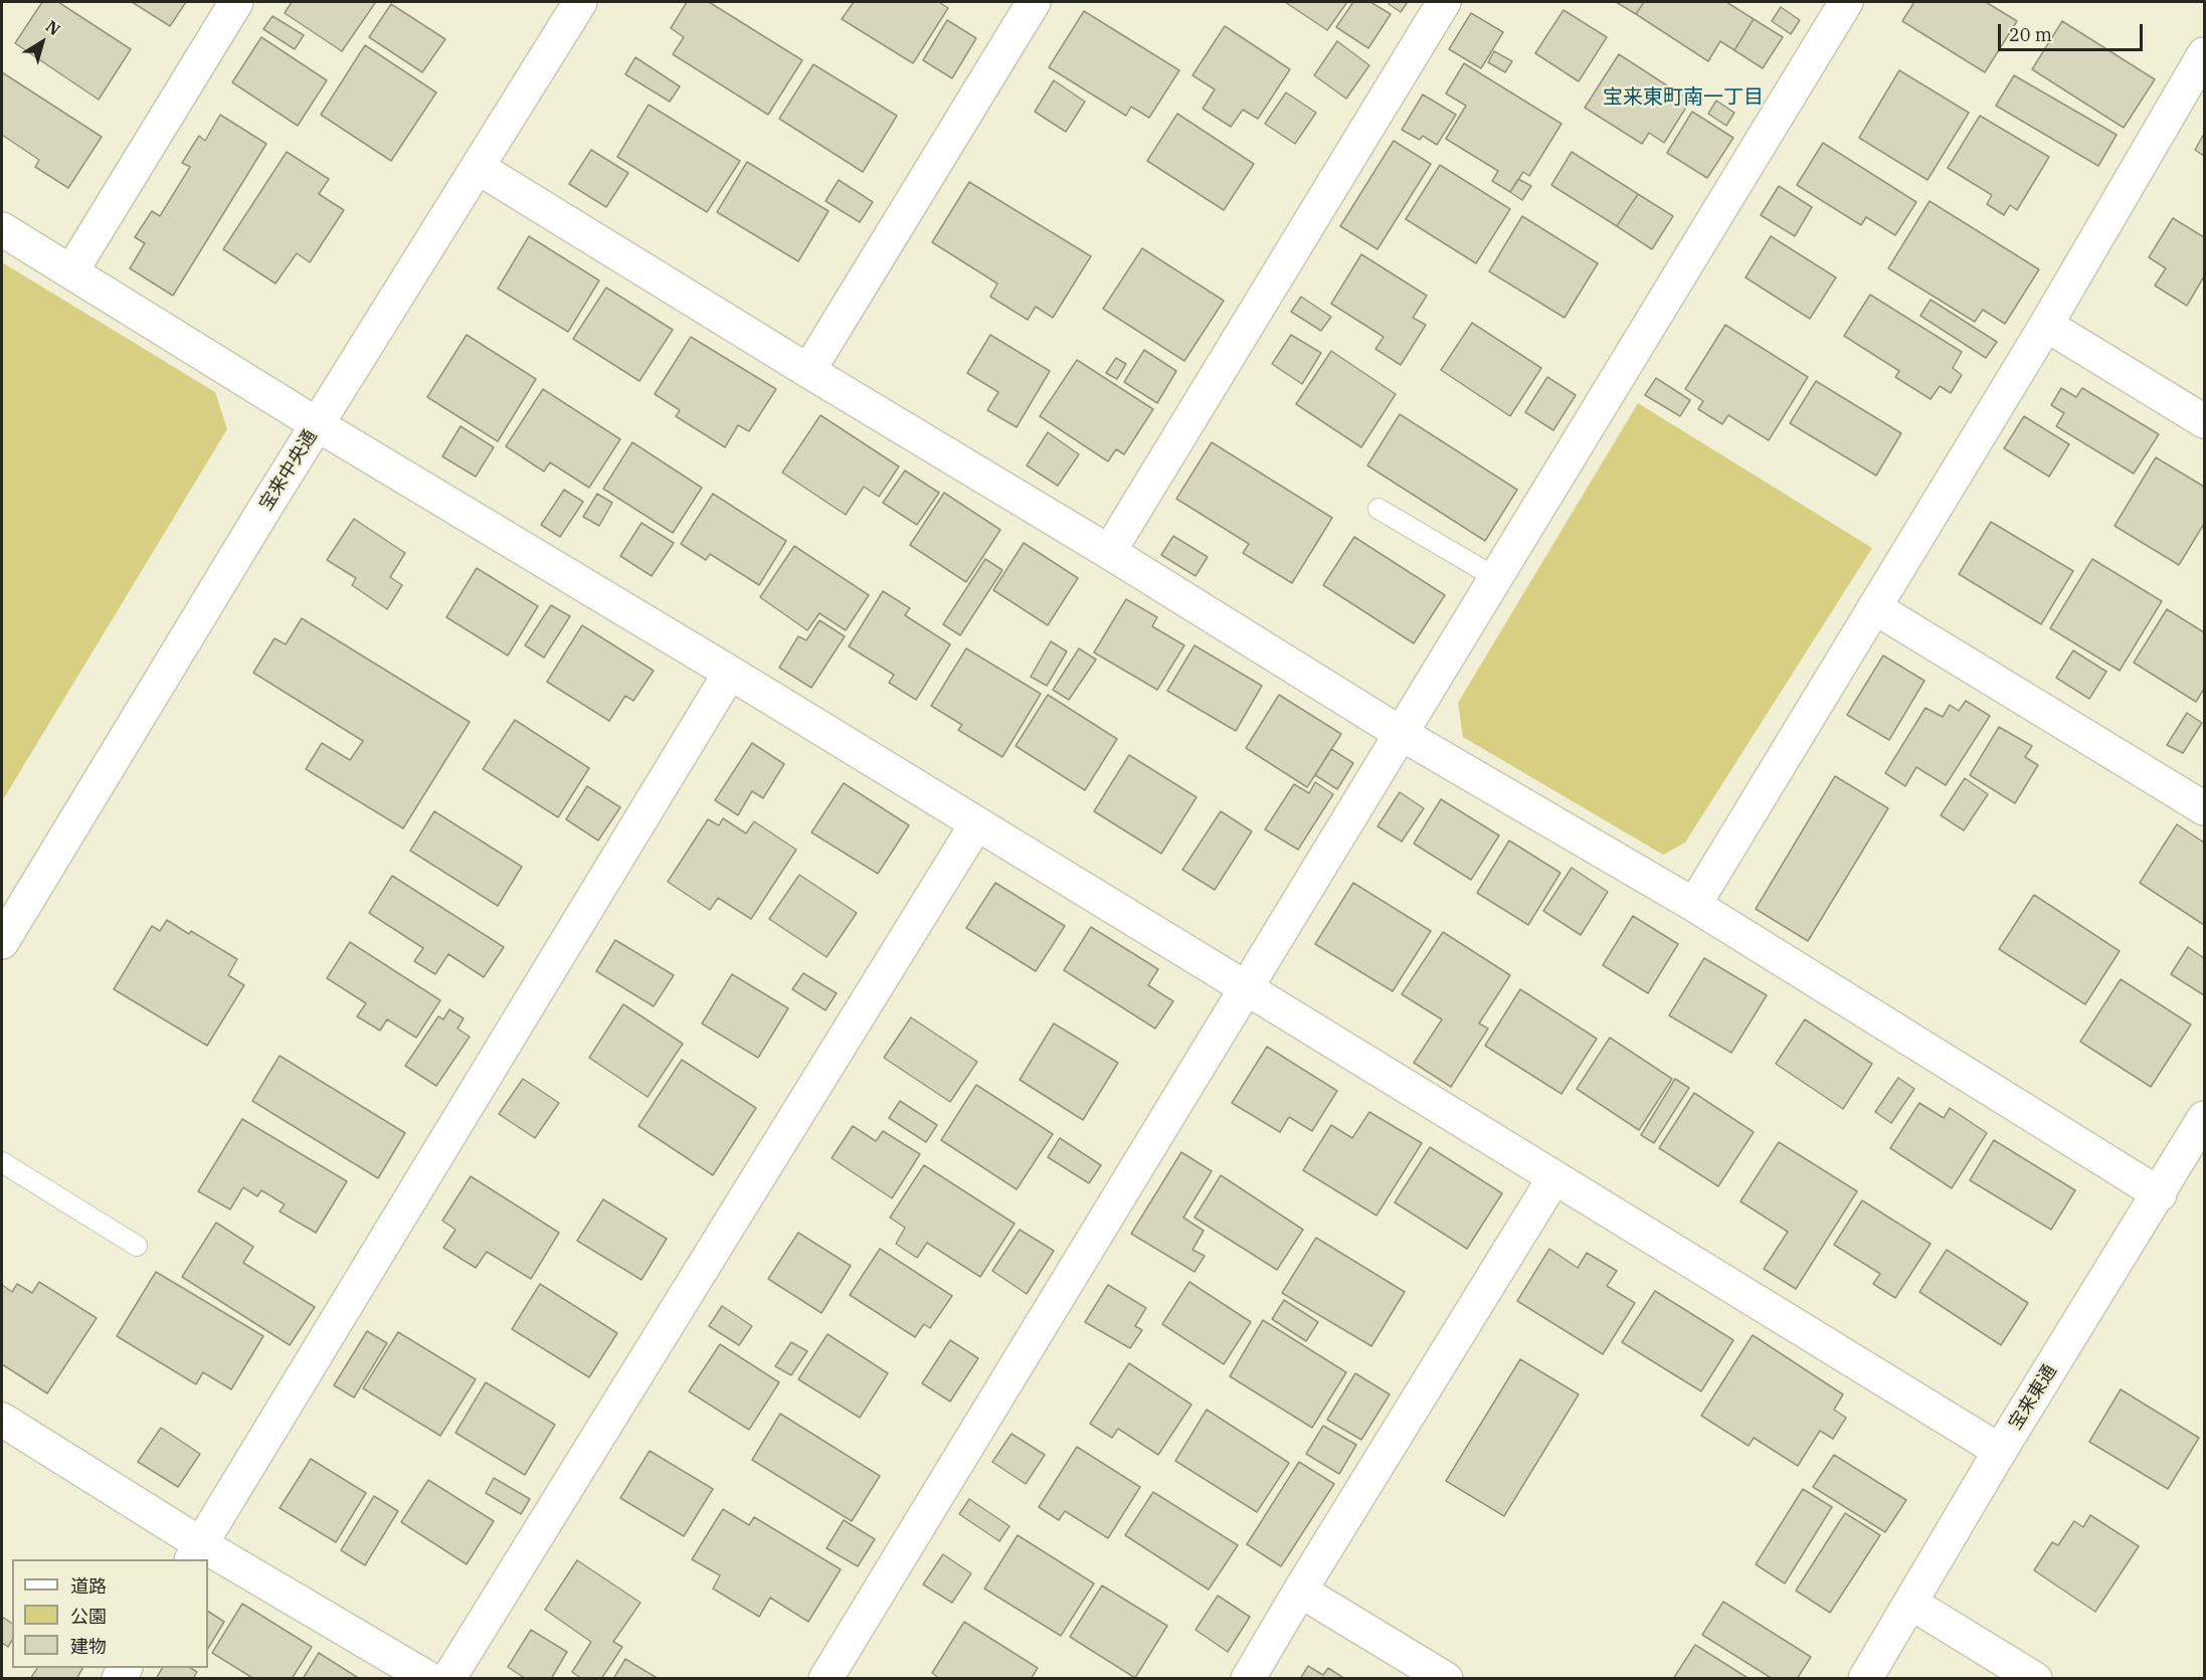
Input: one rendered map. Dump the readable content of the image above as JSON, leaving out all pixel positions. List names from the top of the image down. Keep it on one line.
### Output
{"streets":{"street":["宝来中央通","宝来東通"]},"districts":["宝来東町南一丁目"],"legend":["道路","公園","建物"],"scale_bar":"20 m","north":"top right"}
